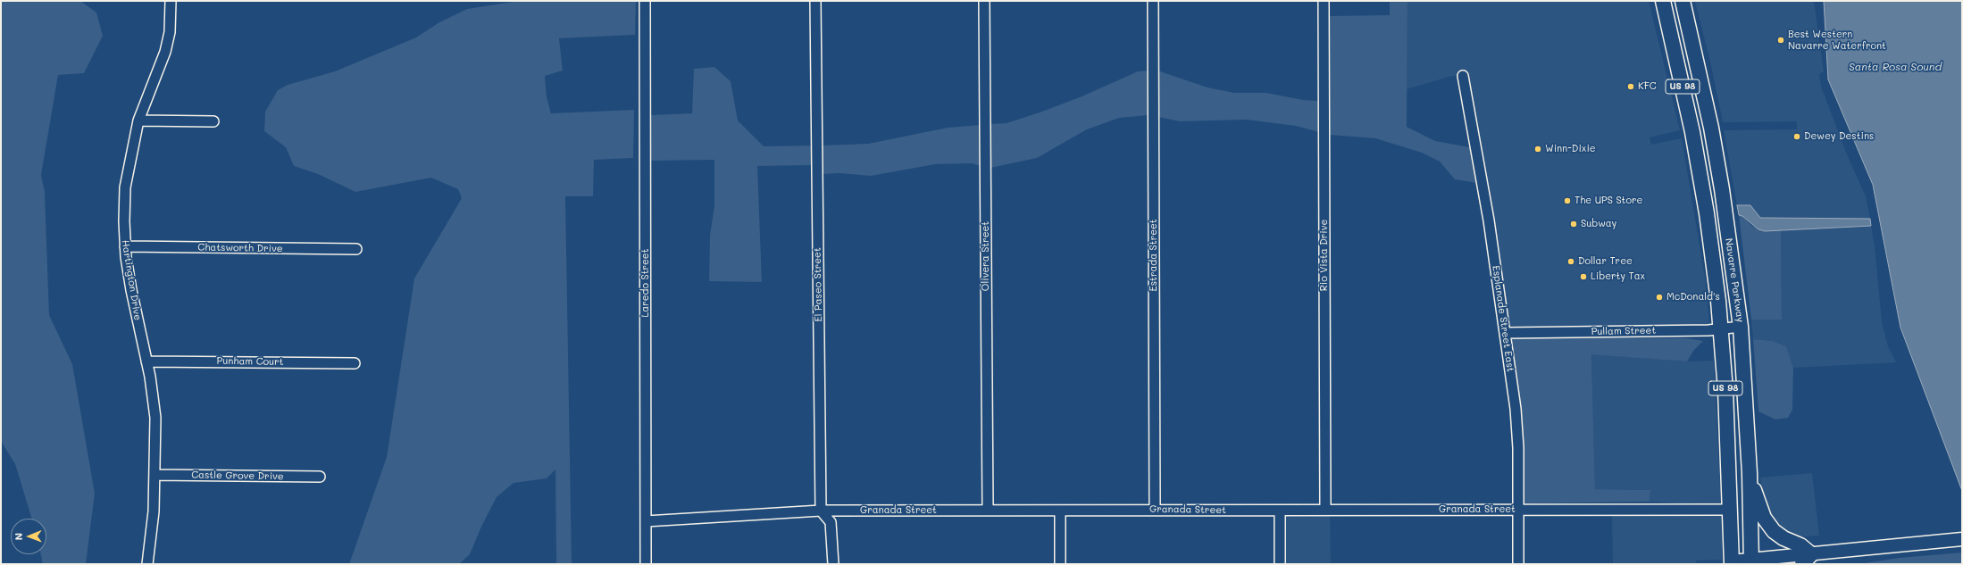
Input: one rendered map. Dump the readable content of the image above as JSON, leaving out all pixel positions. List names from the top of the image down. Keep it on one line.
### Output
{"streets":{"highway":["US 98","Navarre Parkway"],"street":["Chatsworth Drive","Estrada Street","Rio Vista Drive","Olivera Street","Hartington Drive","Laredo Street","El Paseo Street","Esplanade Street East","Pullam Street","Punham Court","Castle Grove Drive","Granada Street"]},"crossings":[["Chatsworth Drive","Hartington Drive"],["Estrada Street","Granada Street"],["Rio Vista Drive","Granada Street"],["Olivera Street","Granada Street"],["Hartington Drive","Punham Court"],["Hartington Drive","Castle Grove Drive"],["Navarre Parkway","Pullam Street"],["Navarre Parkway","Granada Street"],["Laredo Street","Granada Street"],["El Paseo Street","Granada Street"],["Esplanade Street East","Pullam Street"],["Esplanade Street East","Granada Street"]],"water":["Santa Rosa Sound"],"places":["Best Western Navarre Waterfront","KFC","Dewey Destins","Winn-Dixie","The UPS Store","Subway","Dollar Tree","Liberty Tax","McDonald's"],"north":"left"}
